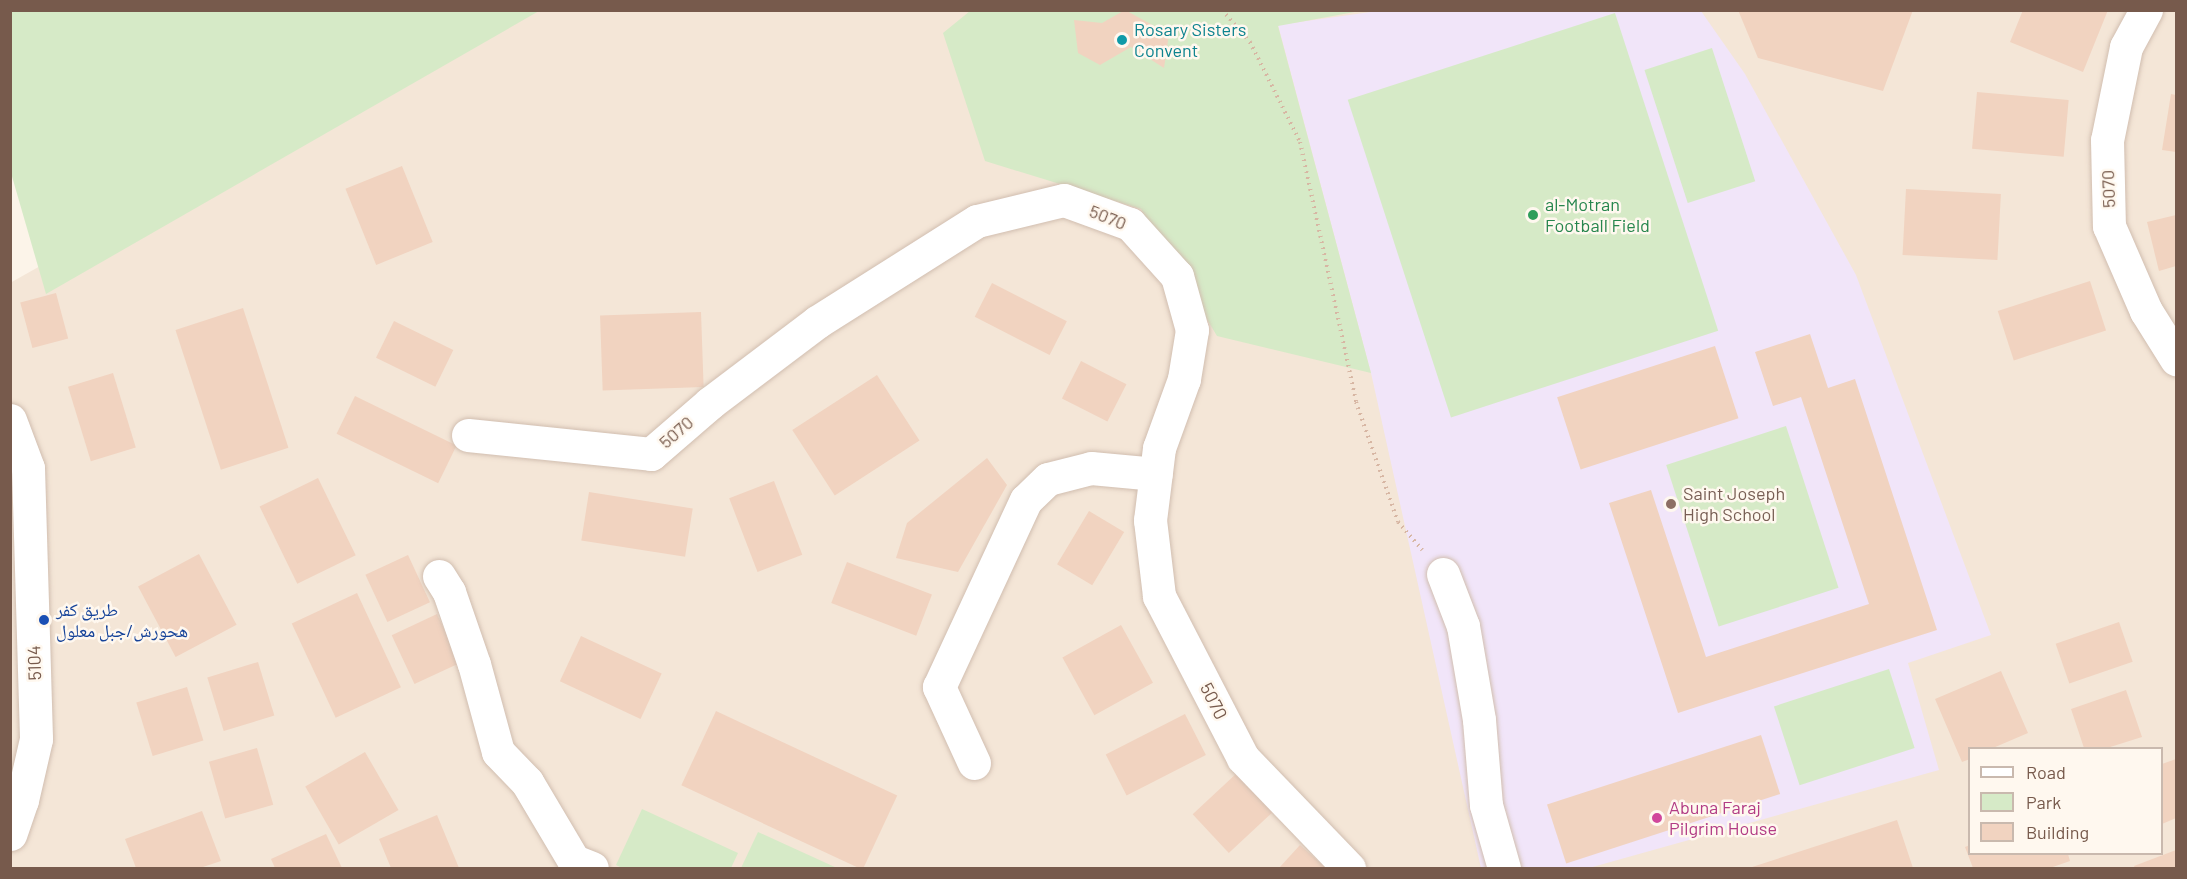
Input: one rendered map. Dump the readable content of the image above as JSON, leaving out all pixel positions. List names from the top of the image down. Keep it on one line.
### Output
{"streets":{"street":["5070","5104"]},"places":["Rosary Sisters Convent","al-Motran Football Field","Saint Joseph High School","طريق كفر هحورش/جبل معلول","Abuna Faraj Pilgrim House"],"legend":["Road","Park","Building"]}
